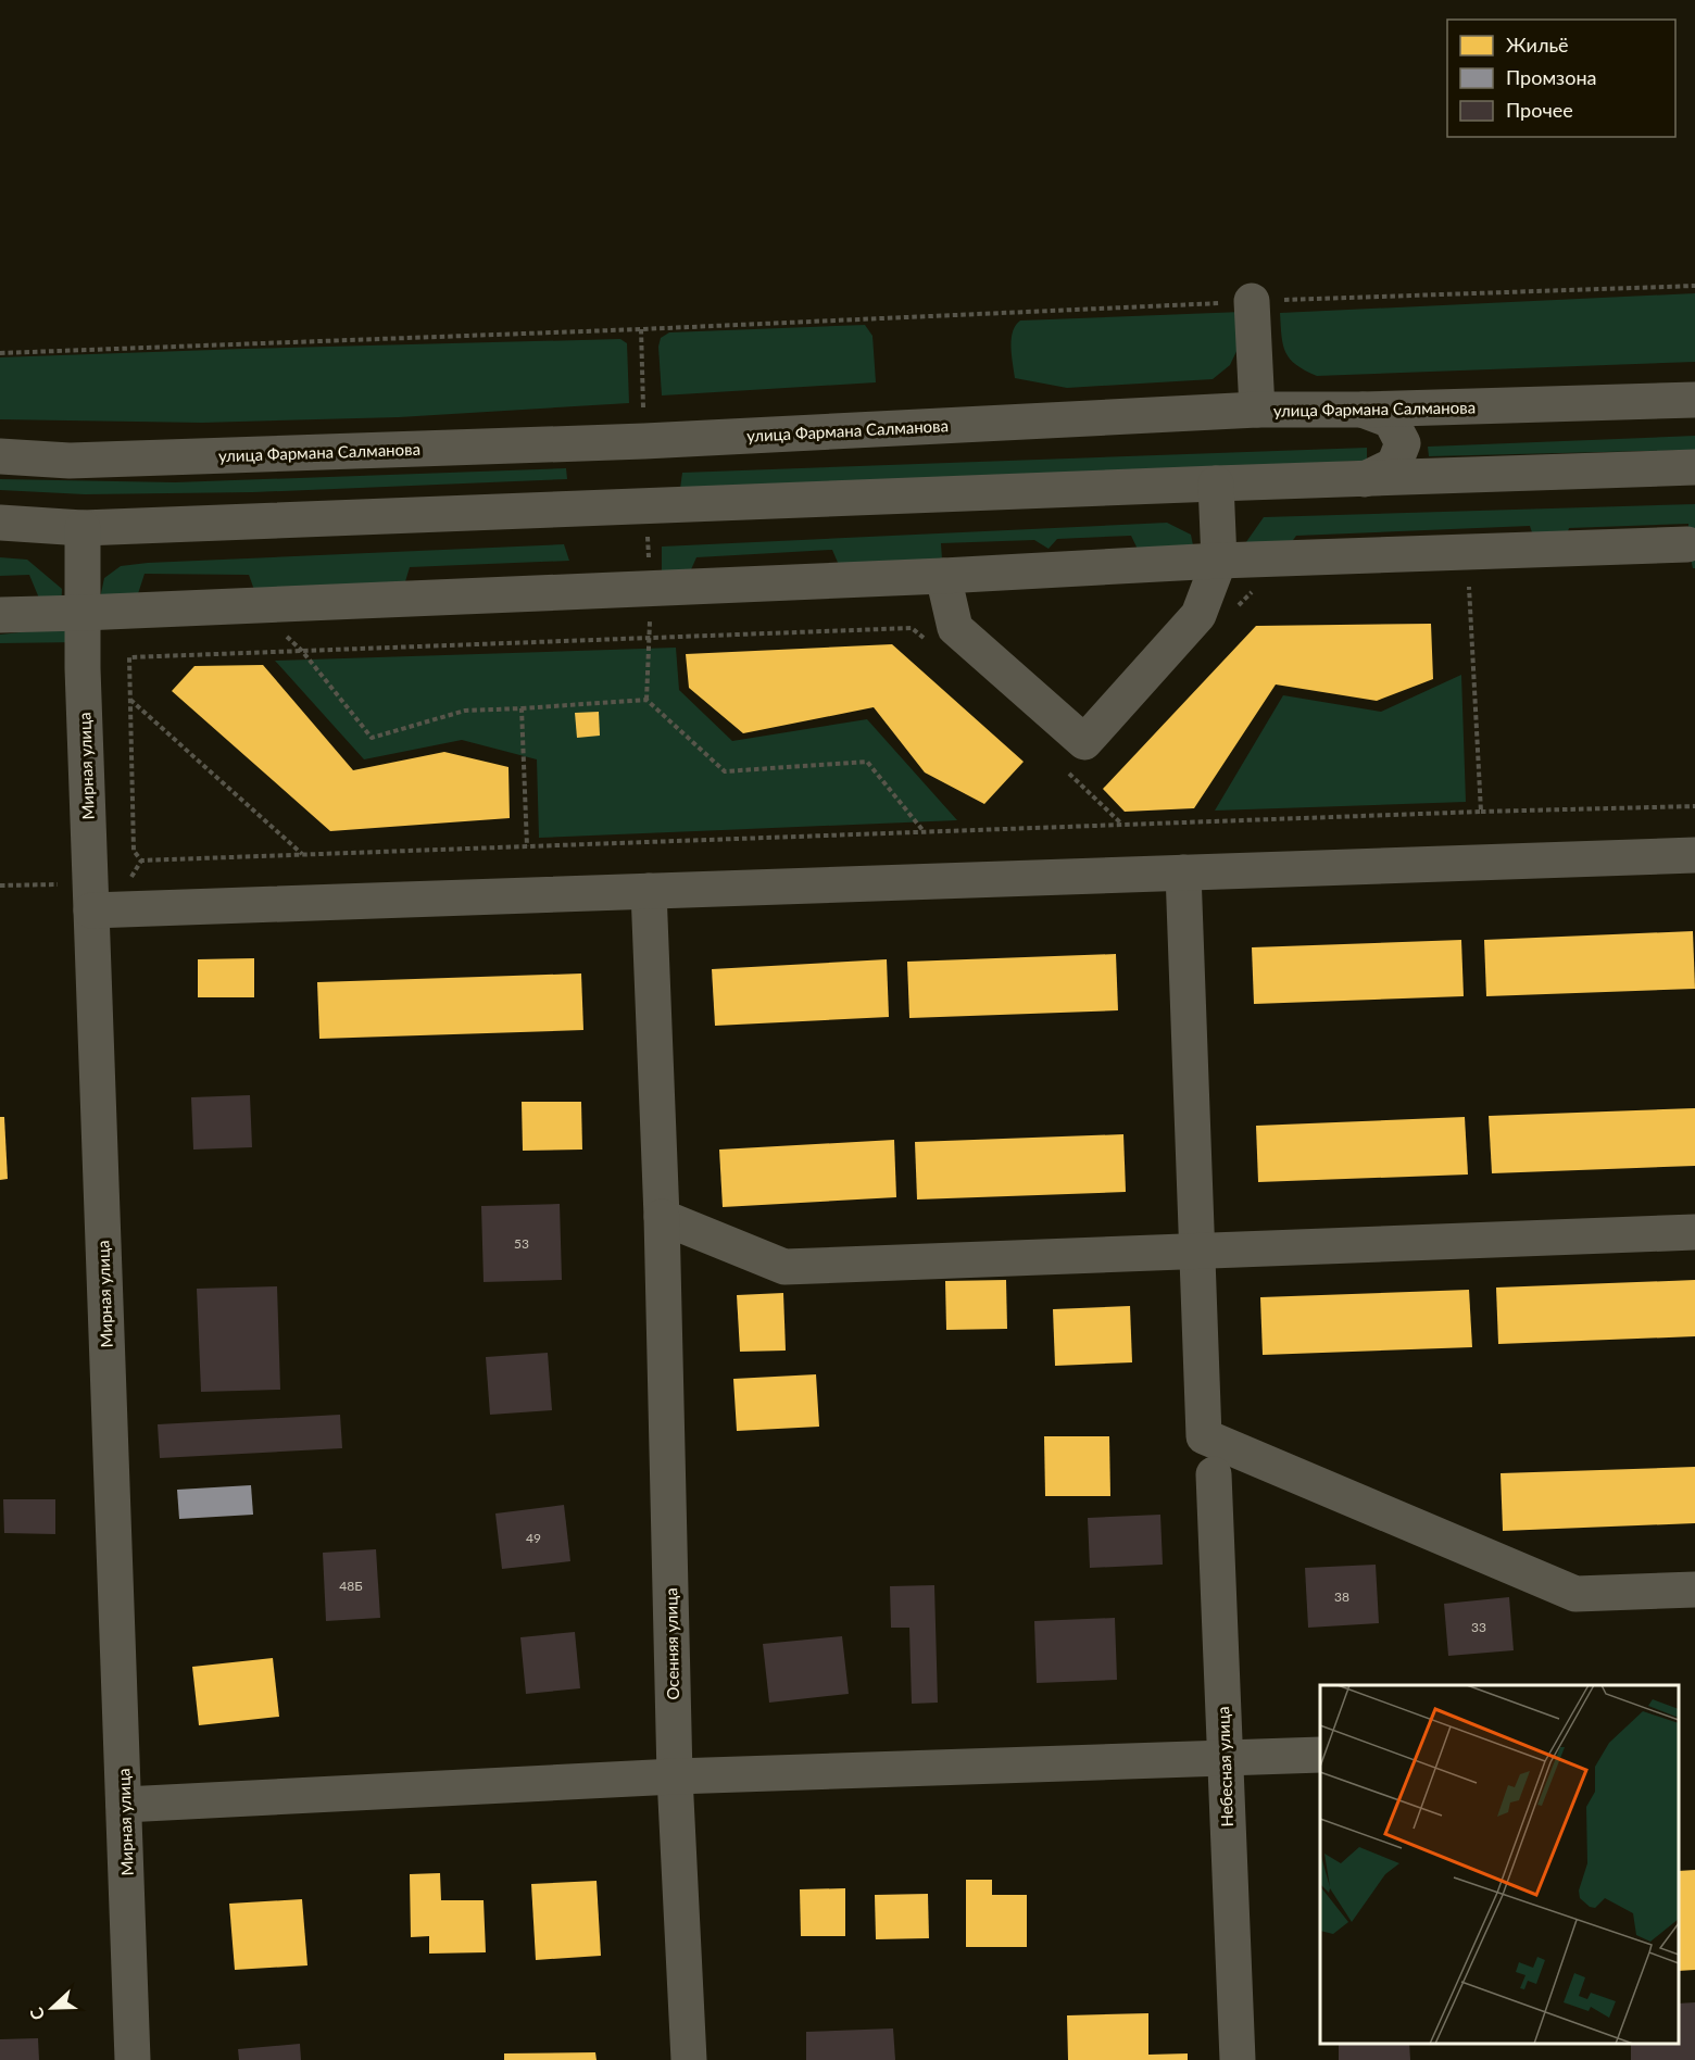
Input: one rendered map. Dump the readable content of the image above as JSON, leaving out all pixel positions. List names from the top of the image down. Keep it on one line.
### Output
{"streets":{"street":["улица Фармана Салманова","Мирная улица","Осенняя улица","Небесная улица"]},"house_numbers":["53","49","48Б","38","33"],"legend":["Жильё","Промзона","Прочее"],"north":"left"}
